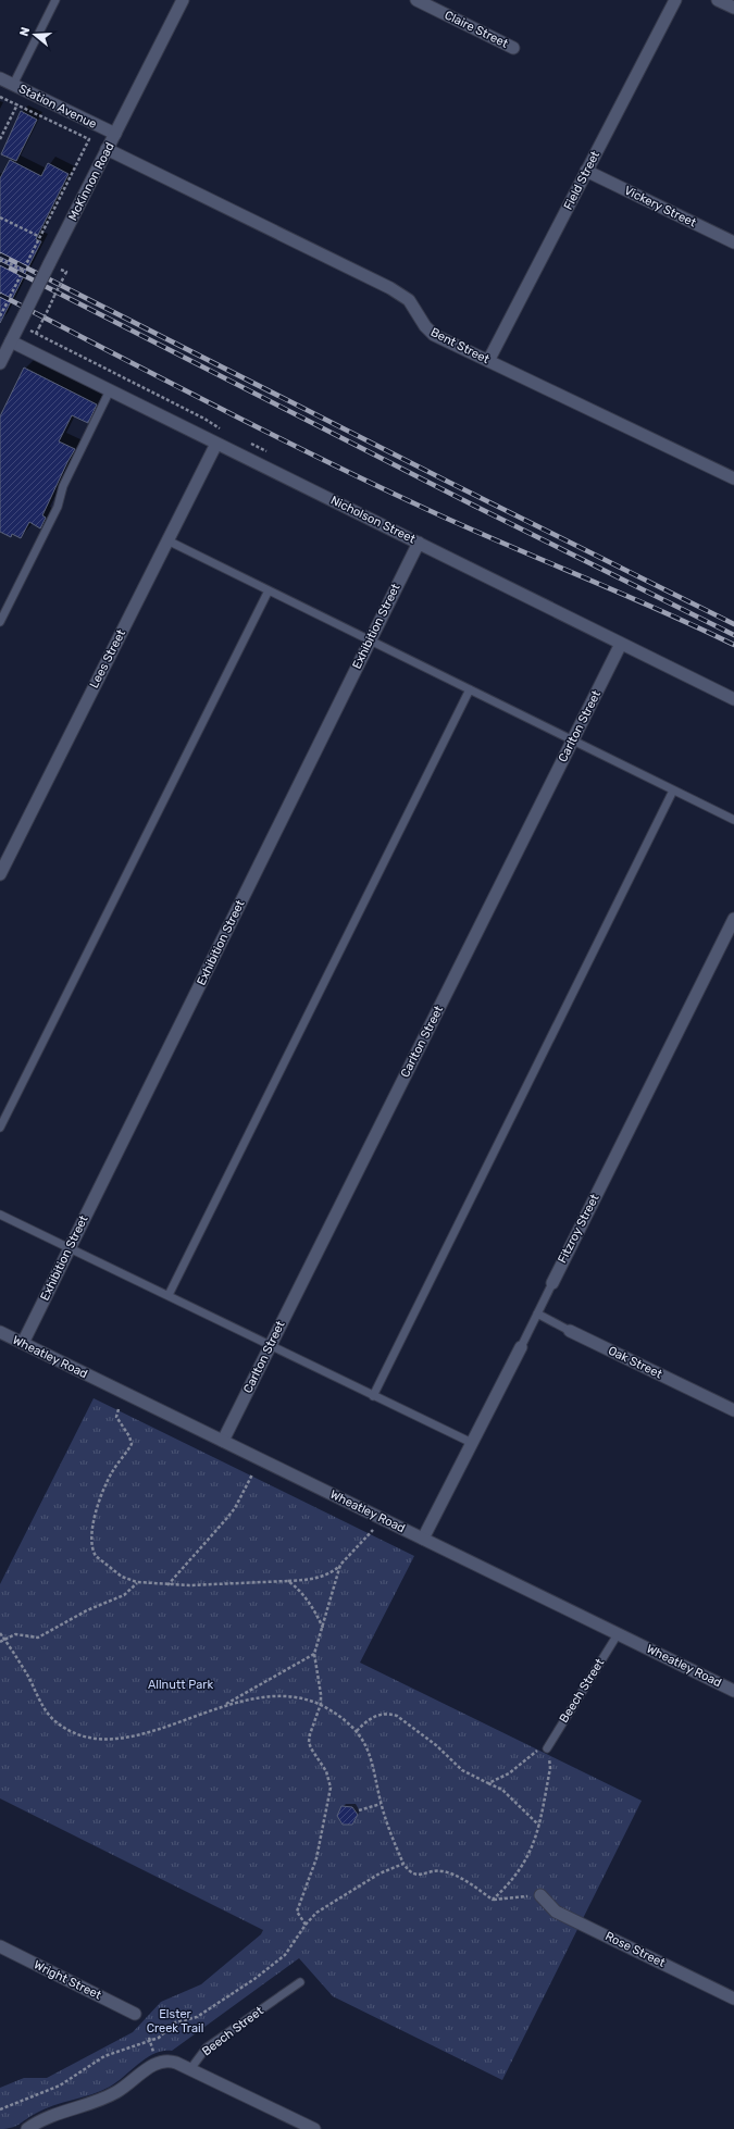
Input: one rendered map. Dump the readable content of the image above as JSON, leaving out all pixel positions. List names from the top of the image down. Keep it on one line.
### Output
{"streets":{"street":["Claire Street","Station Avenue","Field Street","McKinnon Road","Vickery Street","Bent Street","Nicholson Street","Exhibition Street","Lees Street","Carlton Street","Fitzroy Street","Wheatley Road","Oak Street","Rose Street","Wright Street"],"lane":["Beech Street"]},"crossings":[["Station Avenue","McKinnon Road"],["Field Street","Vickery Street"],["Field Street","Bent Street"],["McKinnon Road","Bent Street"],["McKinnon Road","Nicholson Street"],["Nicholson Street","Exhibition Street"],["Nicholson Street","Lees Street"],["Nicholson Street","Carlton Street"],["Exhibition Street","Wheatley Road"],["Carlton Street","Wheatley Road"],["Fitzroy Street","Wheatley Road"],["Fitzroy Street","Oak Street"],["Wheatley Road","Beech Street"]],"parks":["Allnutt Park","Elster Creek Trail"],"north":"left"}
